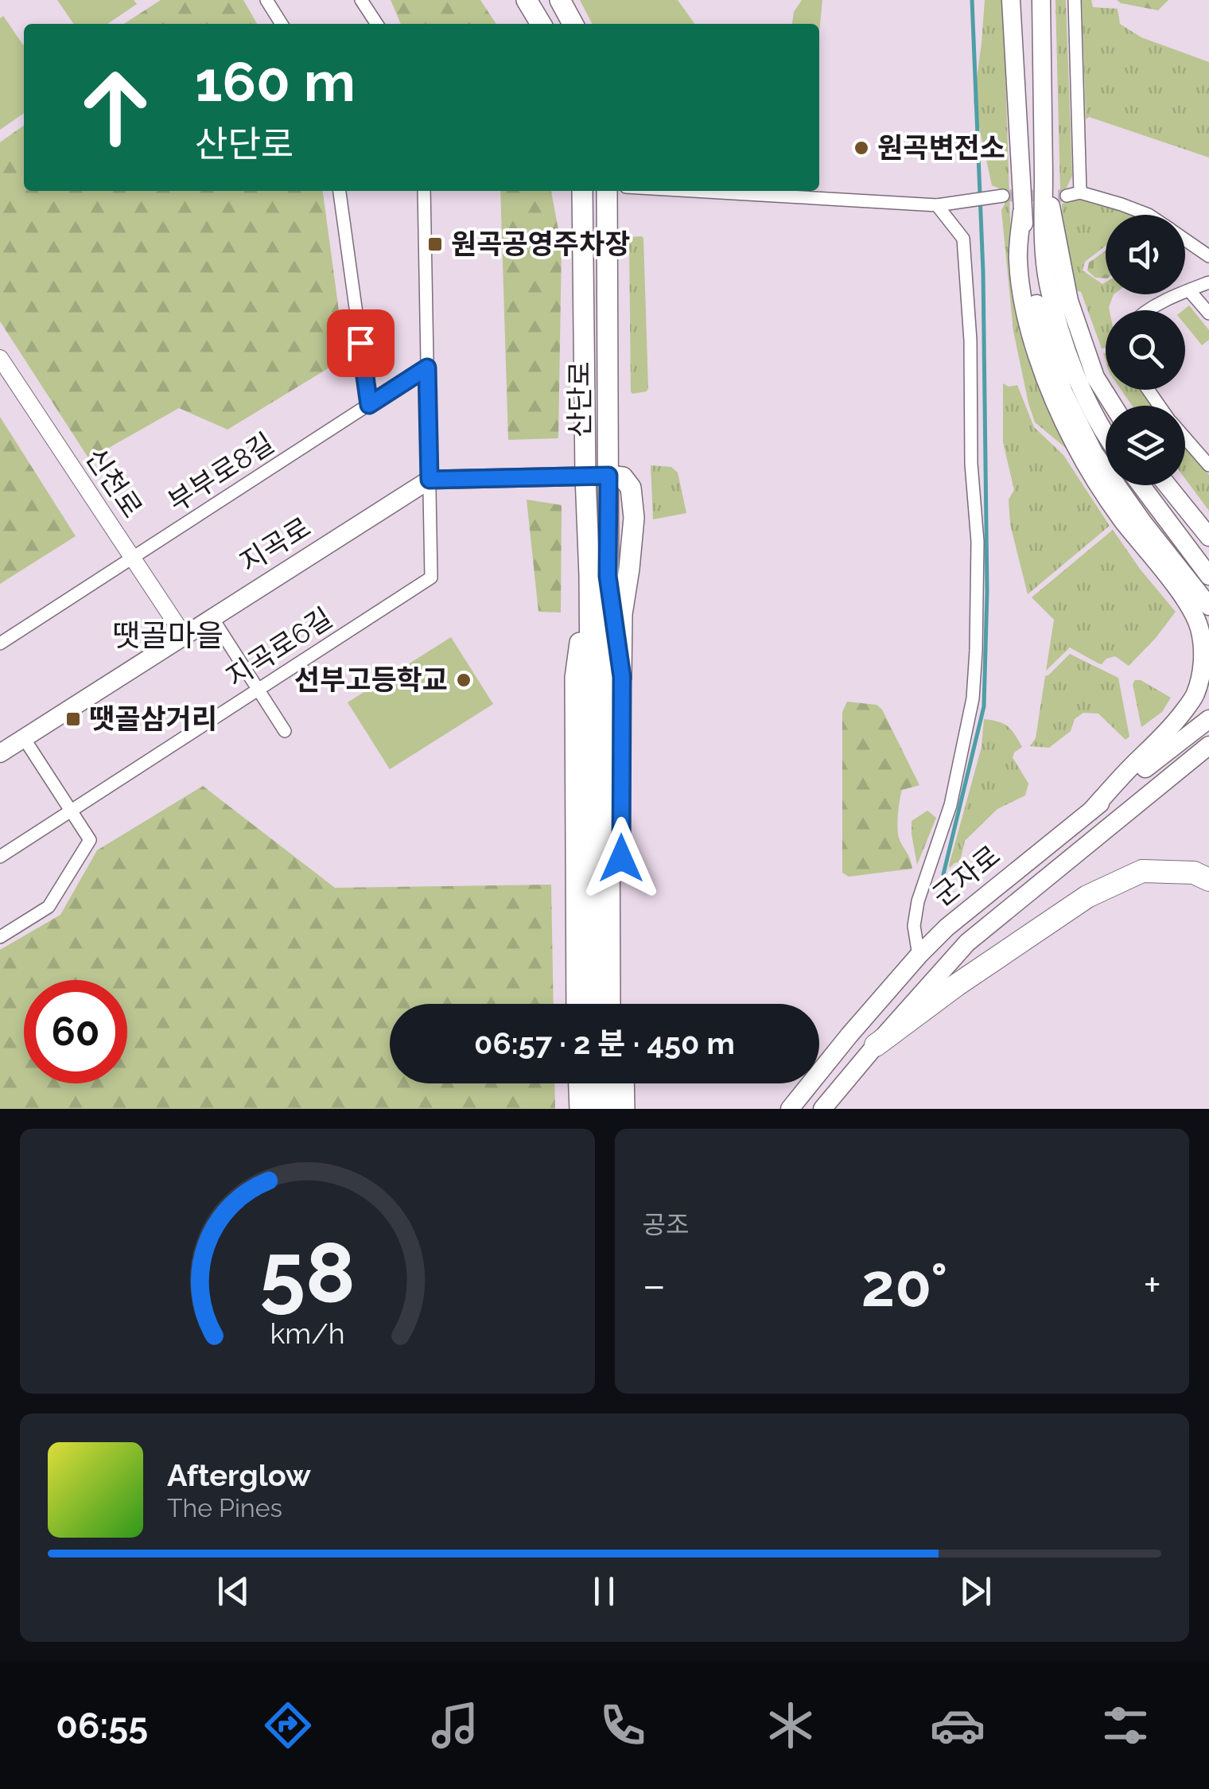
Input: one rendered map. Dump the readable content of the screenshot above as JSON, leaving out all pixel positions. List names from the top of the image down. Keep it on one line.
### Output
{"streets":{"main road":["산단로","지곡로","군자로"],"street":["부부로8길","신천로","지곡로6길"]},"crossings":[["부부로8길","신천로"],["신천로","지곡로"],["지곡로","지곡로6길"]],"districts":["땟골마을"],"places":{"other":["원곡변전소","선부고등학교"],"transit":["원곡공영주차장","땟골삼거리"]},"page":{"turn":["160 m","산단로"],"limit":"60","trip":"06:57 · 2 분 · 450 m","tile":"공조","heat":["−","20°","+"],"song":["Afterglow","The Pines"],"tabs":"06:55","gauge":["58","km/h"]}}
